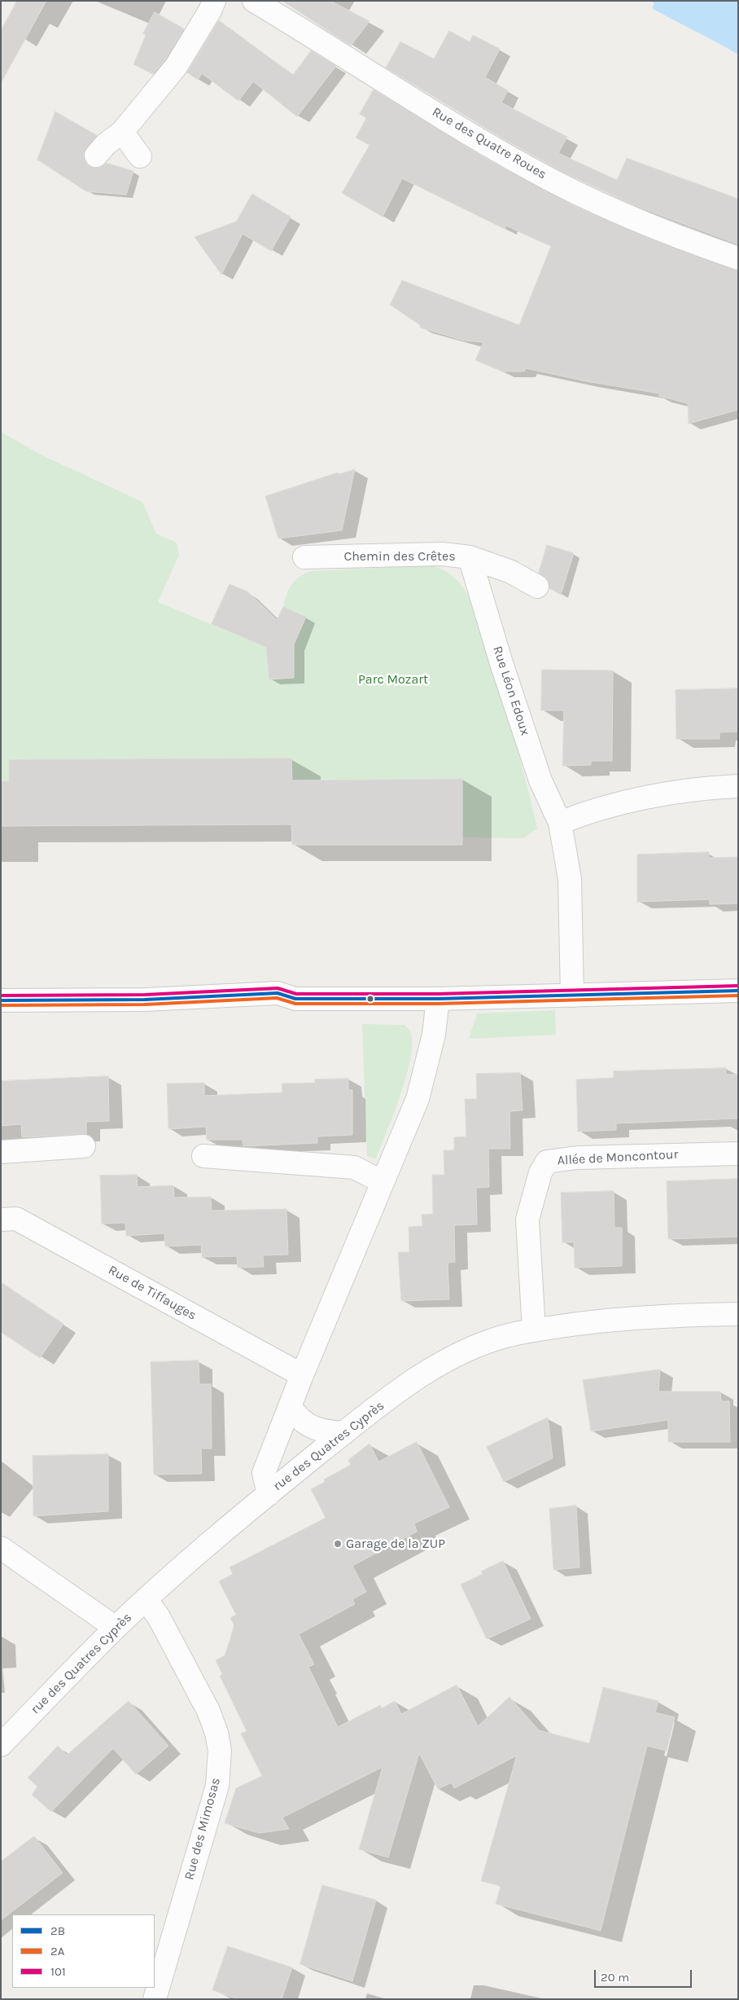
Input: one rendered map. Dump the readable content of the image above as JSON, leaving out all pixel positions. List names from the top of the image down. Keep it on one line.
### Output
{"streets":{"street":["Rue des Quatre Roues","Chemin des Crêtes","Rue Léon Edoux","Allée de Moncontour","Rue de Tiffauges","rue des Quatres Cyprès","Rue des Mimosas"]},"crossings":[["Chemin des Crêtes","Rue Léon Edoux"],["Allée de Moncontour","rue des Quatres Cyprès"],["rue des Quatres Cyprès","Rue des Mimosas"]],"parks":["Parc Mozart"],"places":["Garage de la ZUP"],"lines":["transit line 101","transit line 2B","transit line 2A"],"legend":["2B","2A","101"],"scale_bar":"20 m"}
